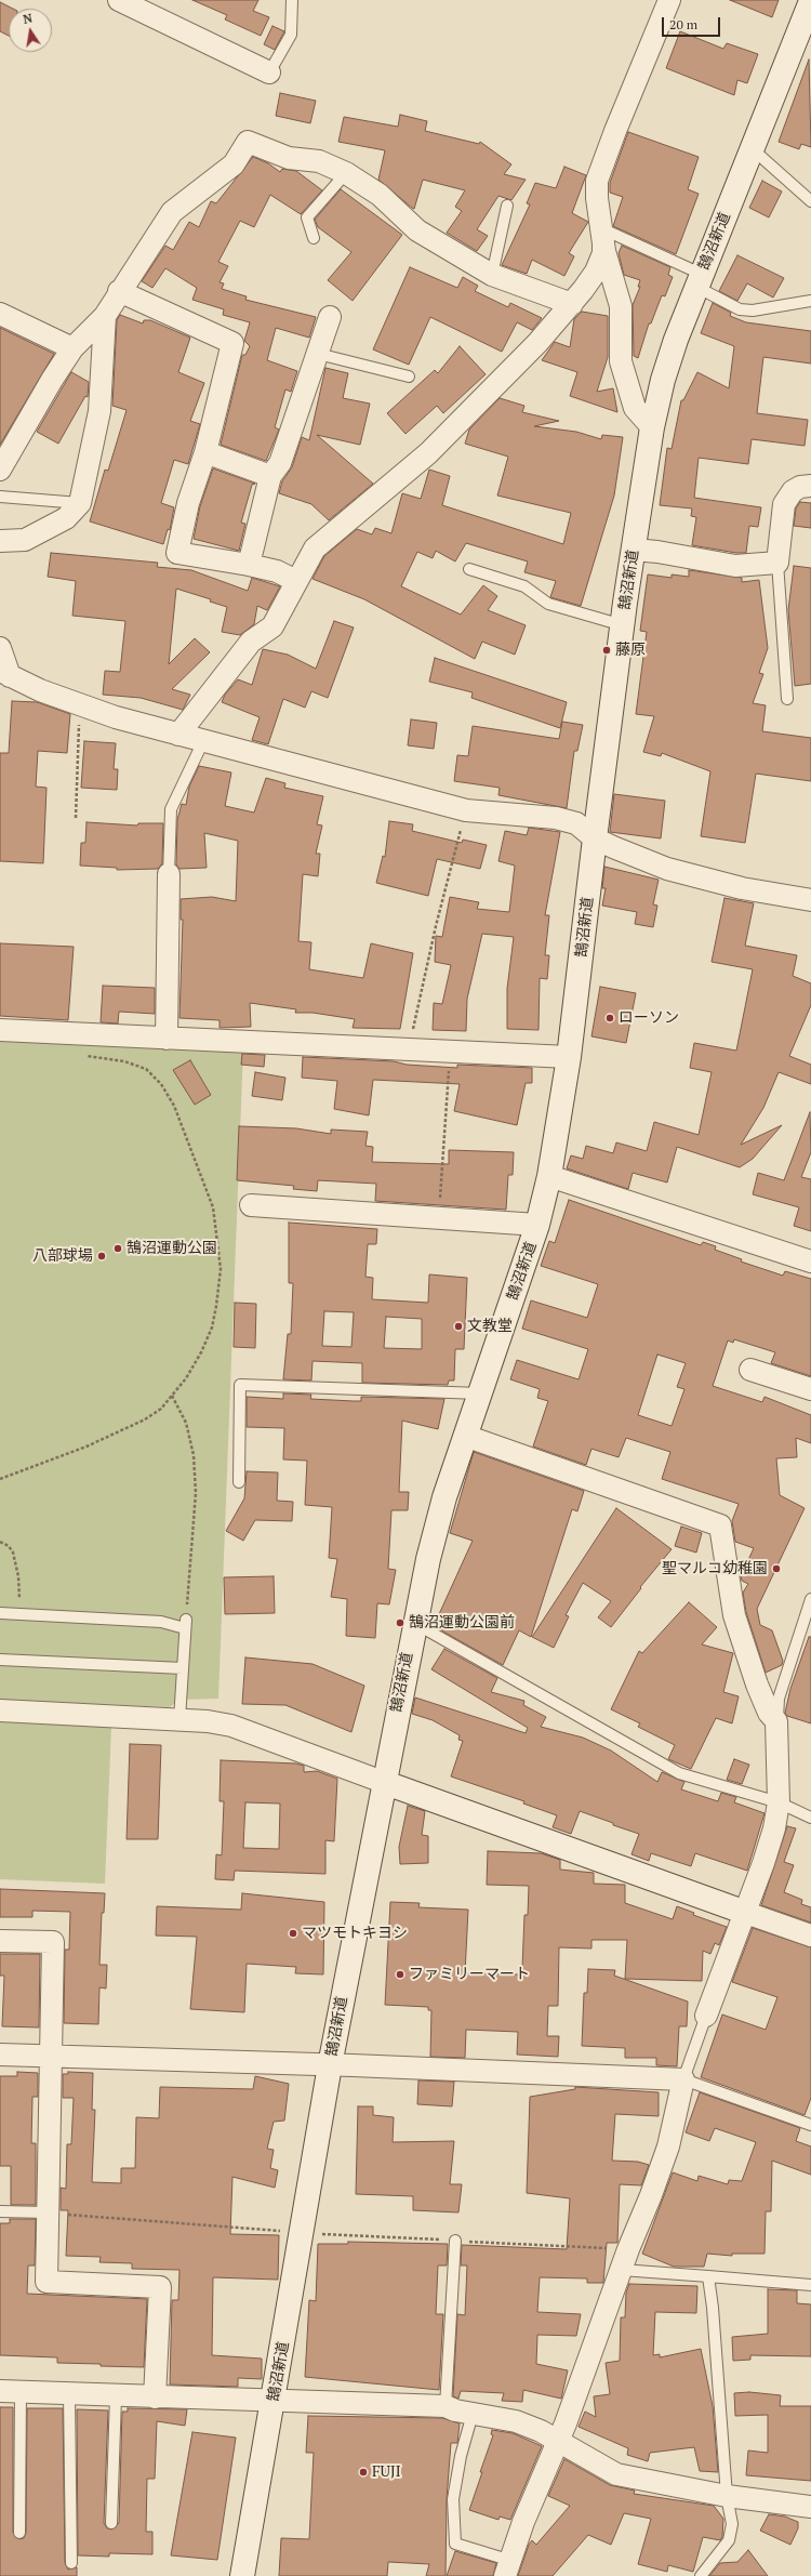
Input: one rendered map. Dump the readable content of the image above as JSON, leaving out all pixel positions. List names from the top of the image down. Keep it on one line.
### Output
{"streets":{"street":["鵠沼新道"]},"places":["藤原","ローソン","鵠沼運動公園","八部球場","文教堂","聖マルコ幼稚園","鵠沼運動公園前","マツモトキヨシ","ファミリーマート","FUJI"],"scale_bar":"20 m","north":"top"}
